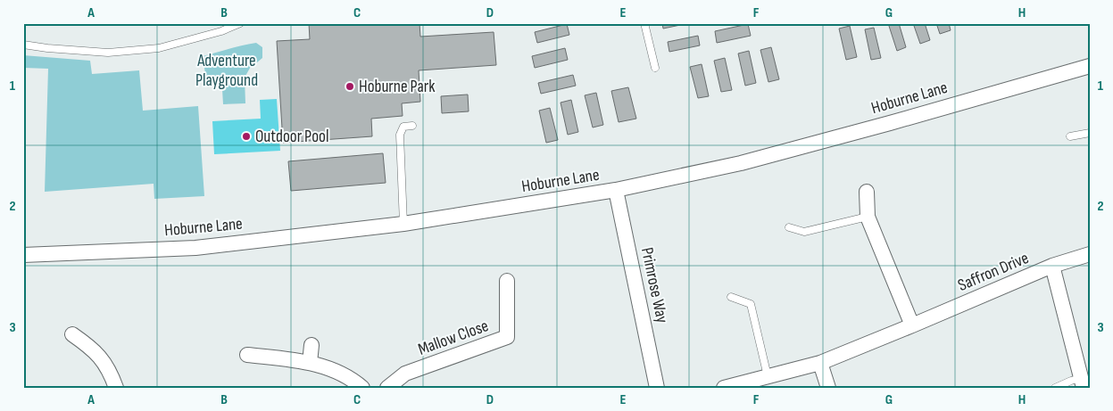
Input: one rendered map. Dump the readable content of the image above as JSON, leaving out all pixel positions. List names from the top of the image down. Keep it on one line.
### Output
{"streets":{"street":["Hoburne Lane","Saffron Drive","Primrose Way","Mallow Close"]},"crossings":[["Hoburne Lane","Primrose Way"]],"parks":["Adventure Playground"],"places":["Hoburne Park","Outdoor Pool"],"grid":{"columns":["A","B","C","D","E","F","G","H"],"rows":["1","2","3"]}}
